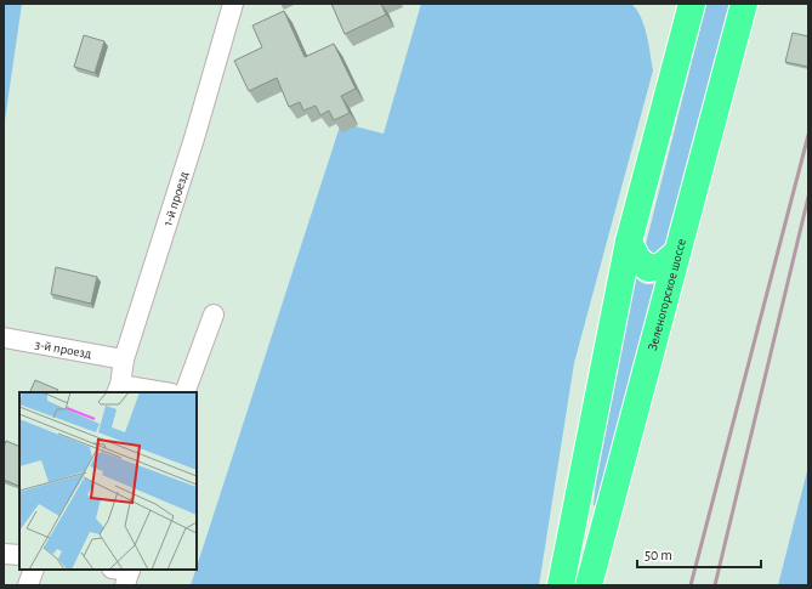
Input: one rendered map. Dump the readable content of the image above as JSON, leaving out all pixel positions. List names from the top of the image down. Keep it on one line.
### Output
{"streets":{"main road":["Зеленогорское шоссе"],"street":["1-й проезд","3-й проезд"]},"crossings":[["1-й проезд","3-й проезд"]],"scale_bar":"50 m"}
